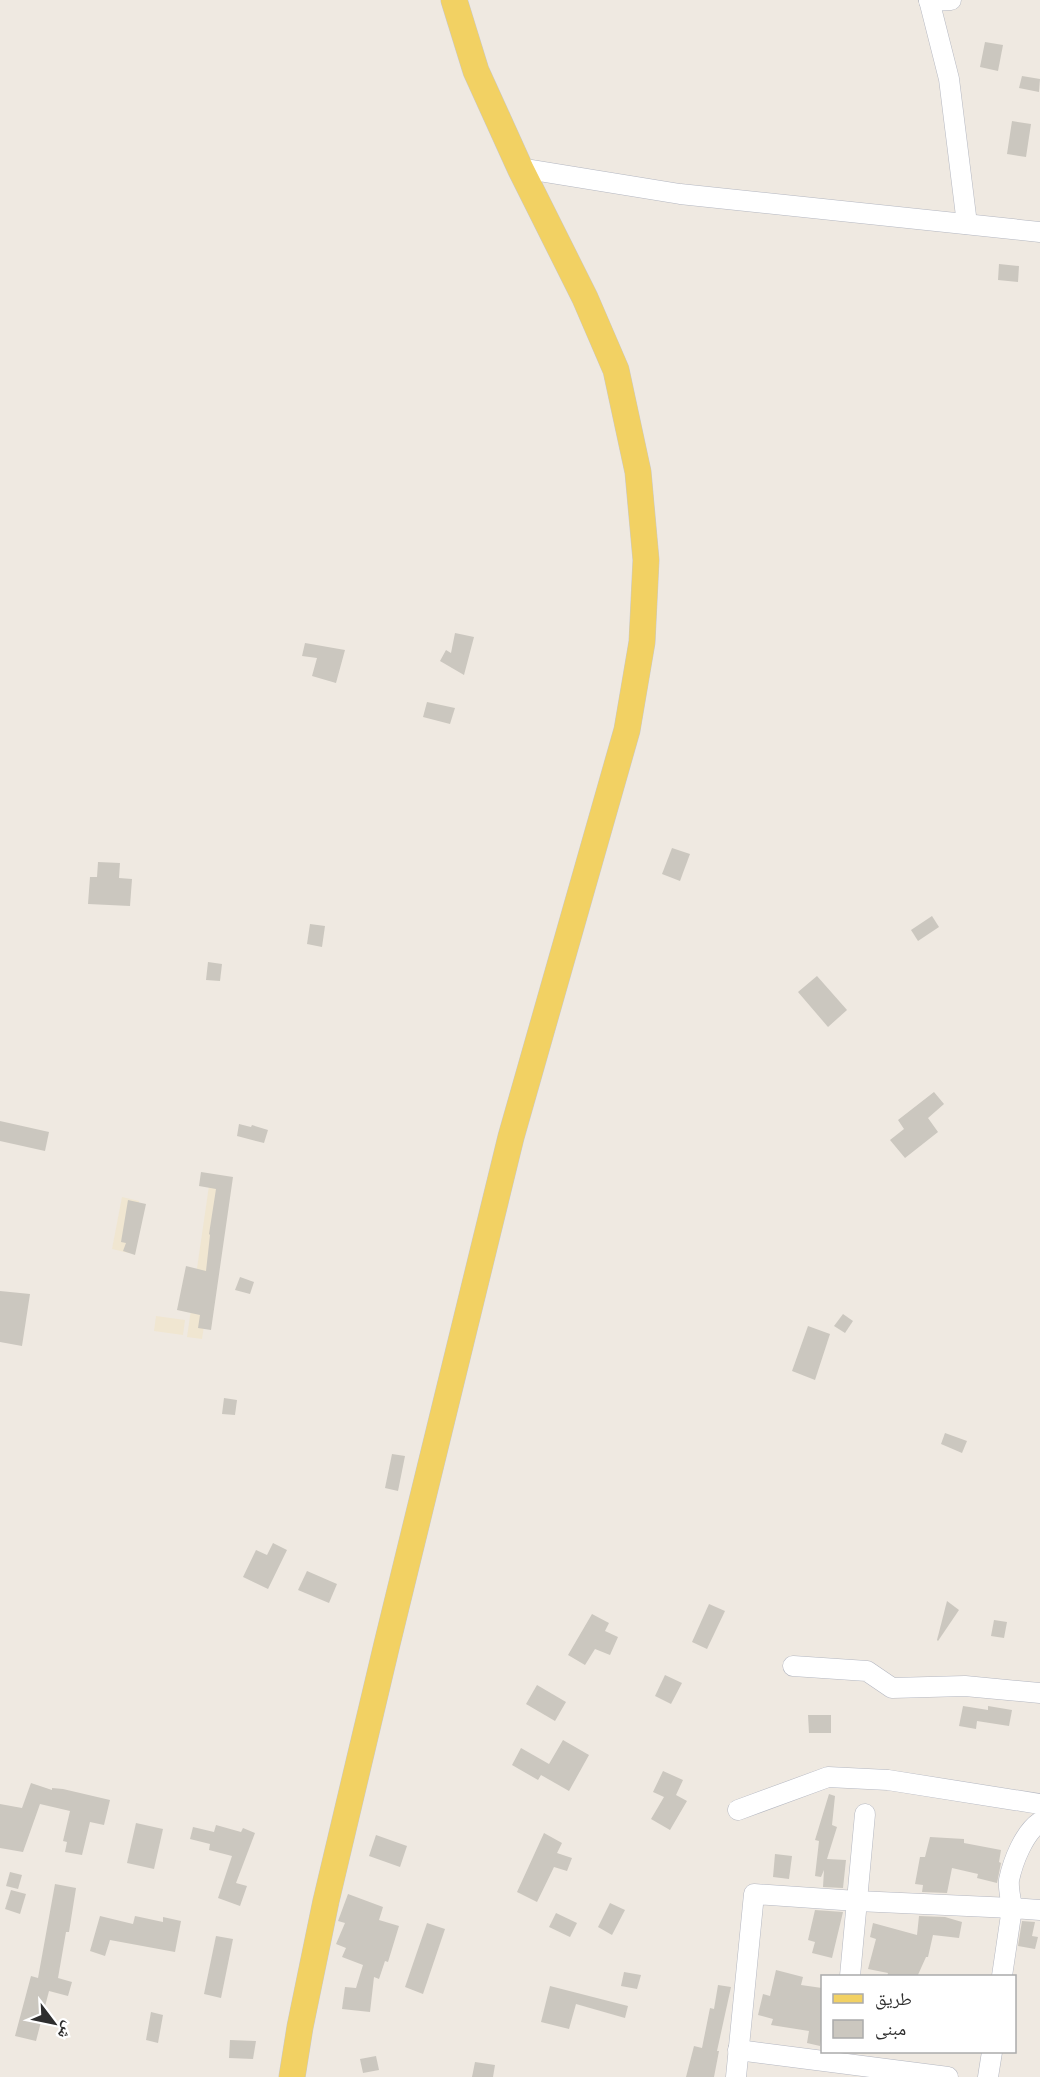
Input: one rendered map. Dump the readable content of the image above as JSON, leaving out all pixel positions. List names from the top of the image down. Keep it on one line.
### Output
{"legend":["طريق","مبنى"],"north":"bottom right"}
